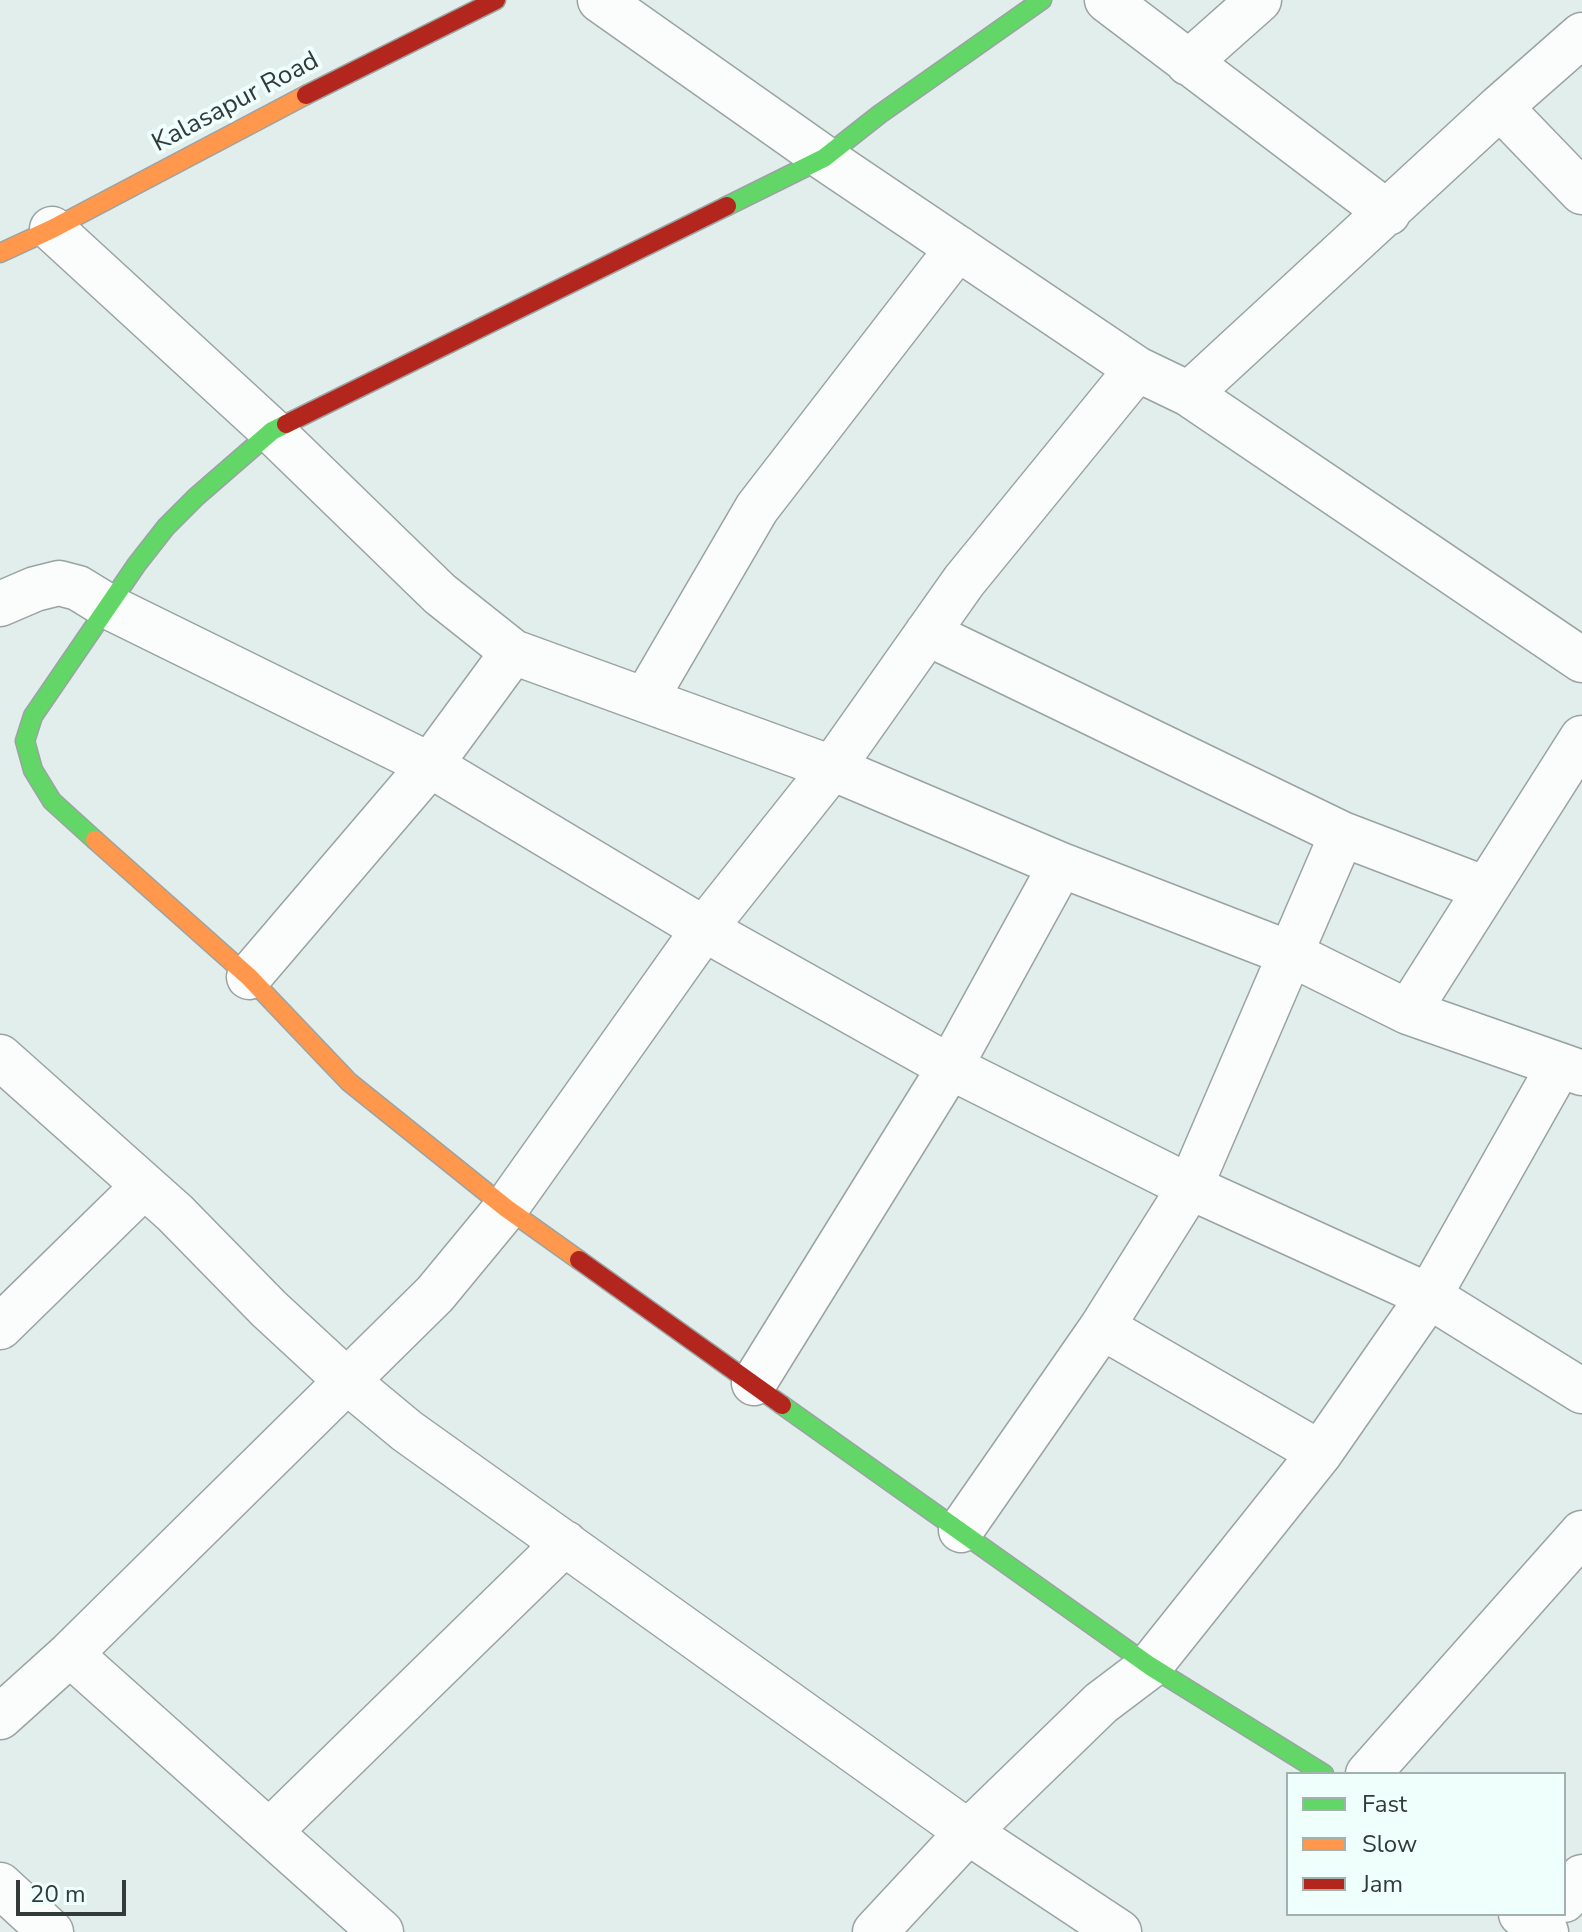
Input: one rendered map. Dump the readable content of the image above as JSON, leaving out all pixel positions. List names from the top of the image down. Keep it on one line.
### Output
{"streets":{"street":["Kalasapur Road"]},"legend":["Fast","Slow","Jam"],"scale_bar":"20 m"}
